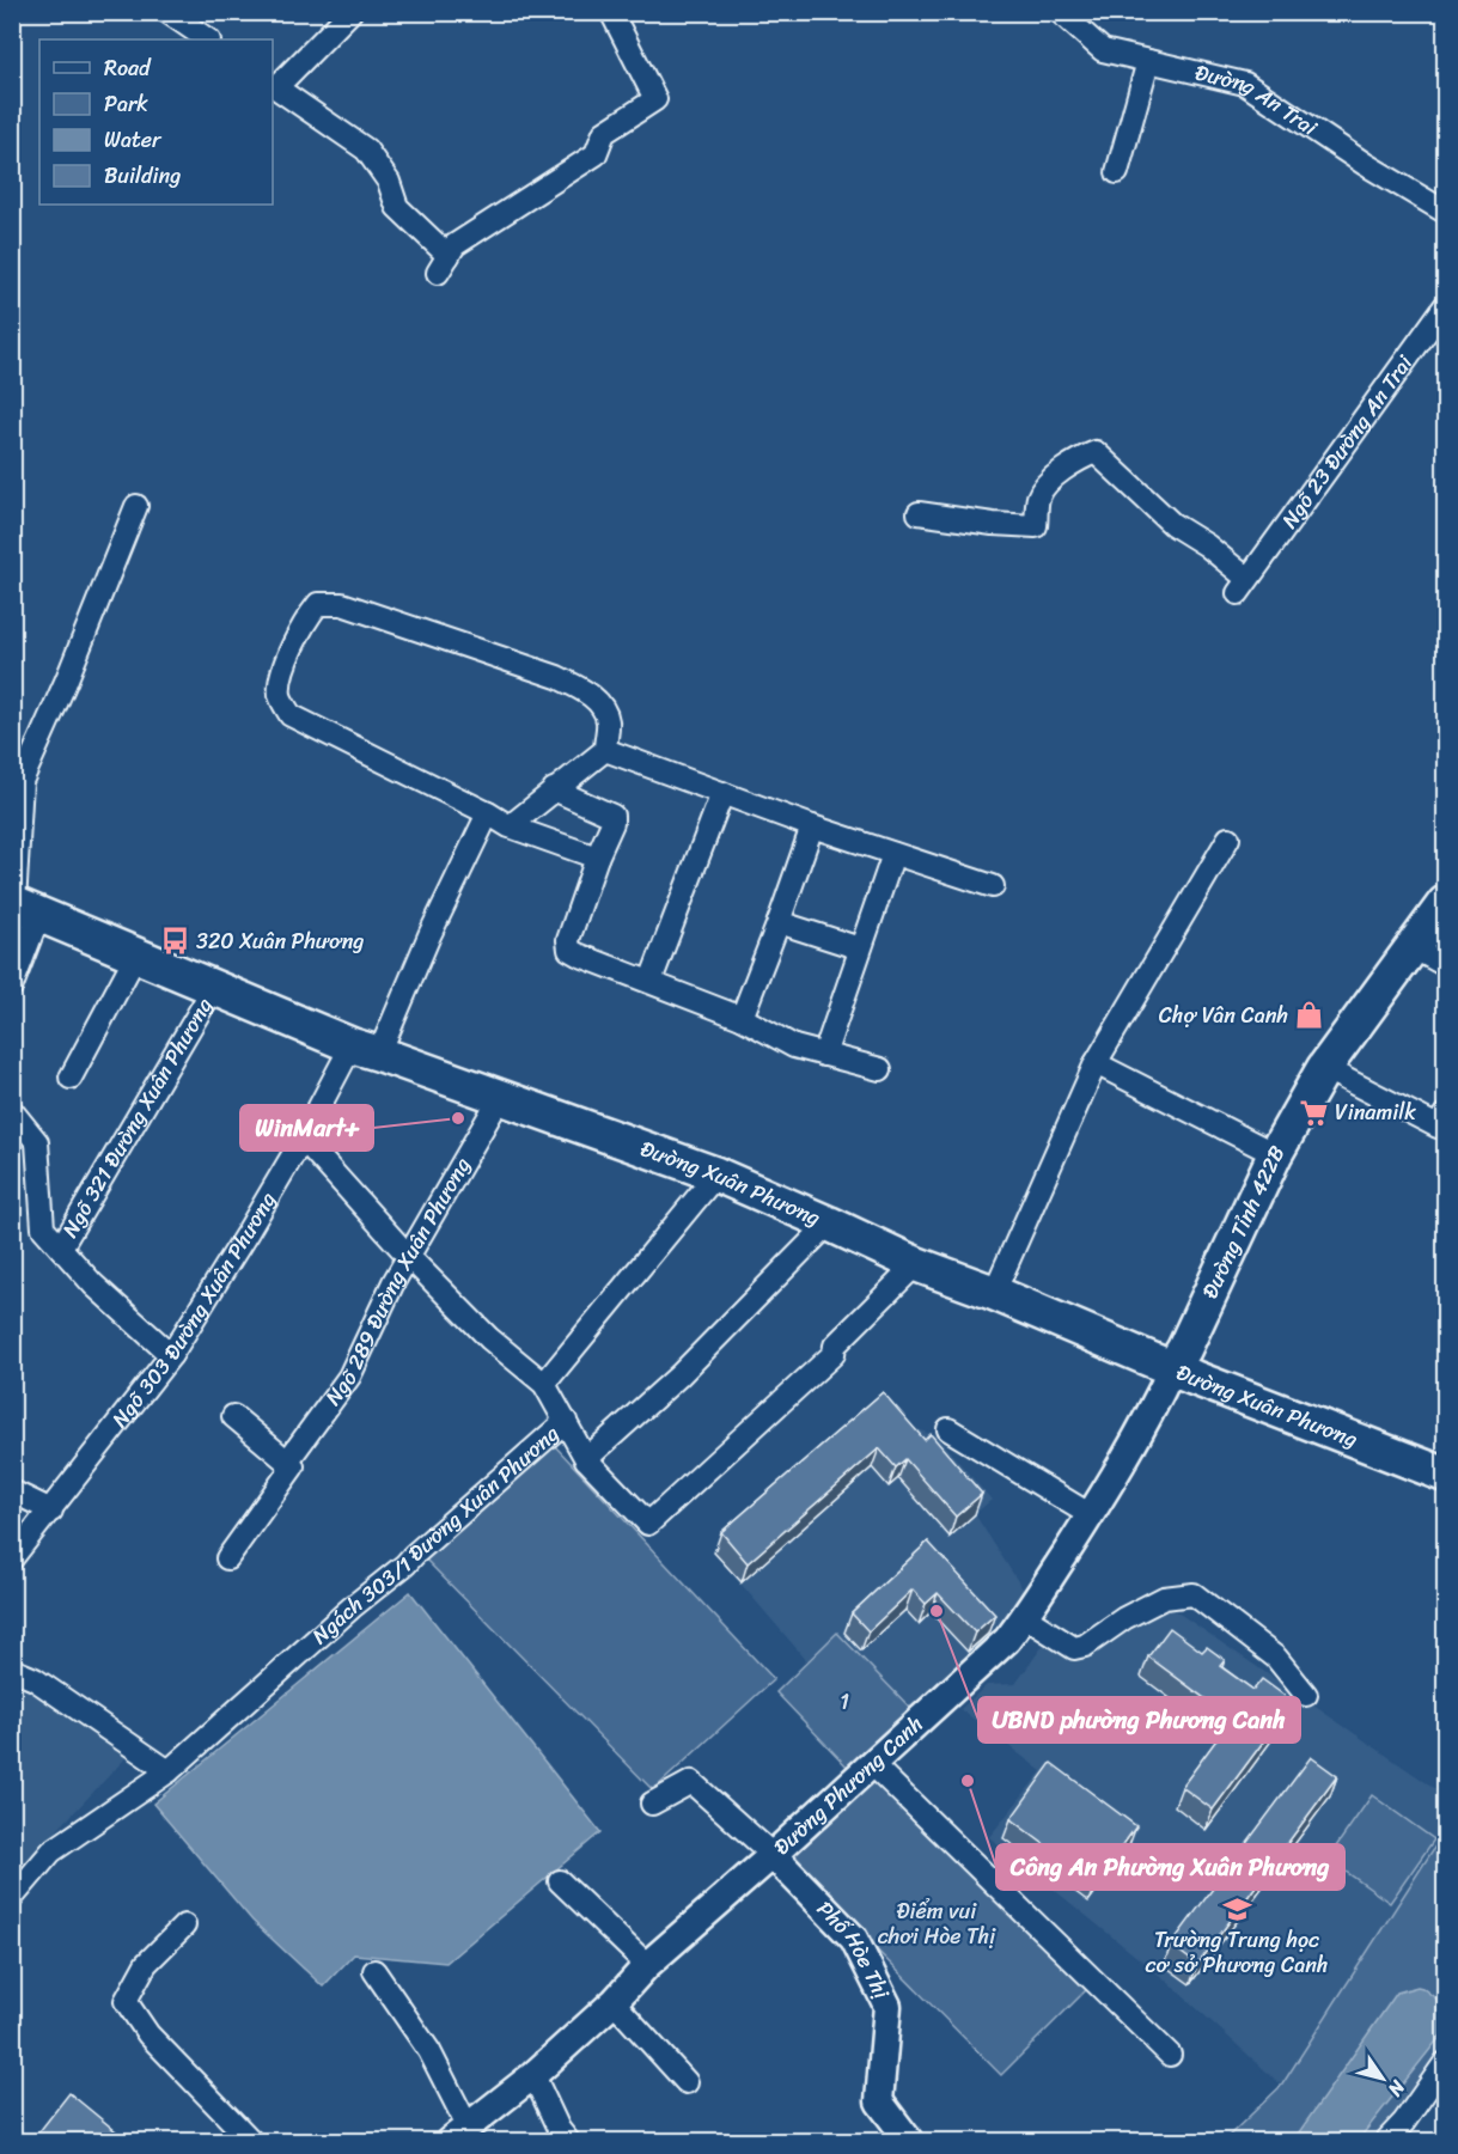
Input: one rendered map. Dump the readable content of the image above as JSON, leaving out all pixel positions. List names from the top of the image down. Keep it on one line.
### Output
{"streets":{"main road":["Đường Xuân Phương","Đường Tỉnh 422B"],"street":["Đường An Trai","Ngõ 23 Đường An Trai","Ngõ 321 Đường Xuân Phương","Ngõ 289 Đường Xuân Phương","Ngõ 303 Đường Xuân Phương","Ngách 303/1 Đường Xuân Phương","Đường Phương Canh","Phố Hòe Thị"]},"crossings":[["Ngõ 321 Đường Xuân Phương","Đường Xuân Phương"],["Đường Xuân Phương","Đường Tỉnh 422B"],["Đường Xuân Phương","Ngõ 289 Đường Xuân Phương"],["Đường Xuân Phương","Ngõ 303 Đường Xuân Phương"],["Đường Xuân Phương","Đường Phương Canh"],["Đường Tỉnh 422B","Đường Phương Canh"],["Ngõ 289 Đường Xuân Phương","Ngách 303/1 Đường Xuân Phương"],["Ngõ 303 Đường Xuân Phương","Ngách 303/1 Đường Xuân Phương"],["Đường Phương Canh","Phố Hòe Thị"]],"parks":["1","Điểm vui chơi Hòe Thị"],"places":{"bus stop":["320 Xuân Phương"],"shop":["Chợ Vân Canh"],"supermarket":["Vinamilk"],"other":["WinMart+","UBND phường Phương Canh","Công An Phường Xuân Phương"],"school or university":["Trường Trung học cơ sở Phương Canh"]},"legend":["Road","Park","Water","Building"],"north":"bottom right"}
